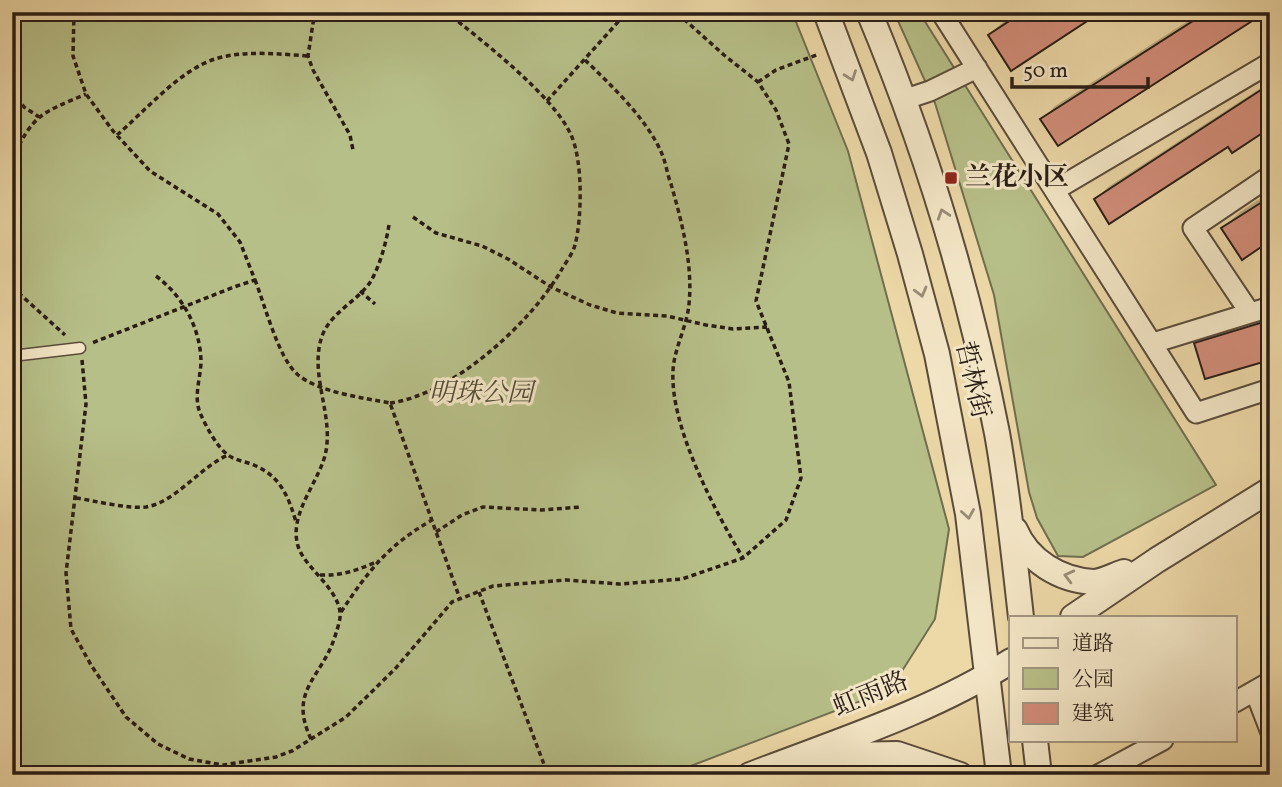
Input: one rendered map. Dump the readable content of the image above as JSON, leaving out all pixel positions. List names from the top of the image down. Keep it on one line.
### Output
{"streets":{"street":["哲林街","虹雨路"]},"crossings":[["哲林街","虹雨路"]],"parks":["明珠公园"],"places":{"transit":["兰花小区"]},"legend":["道路","公园","建筑"],"scale_bar":"50 m"}
